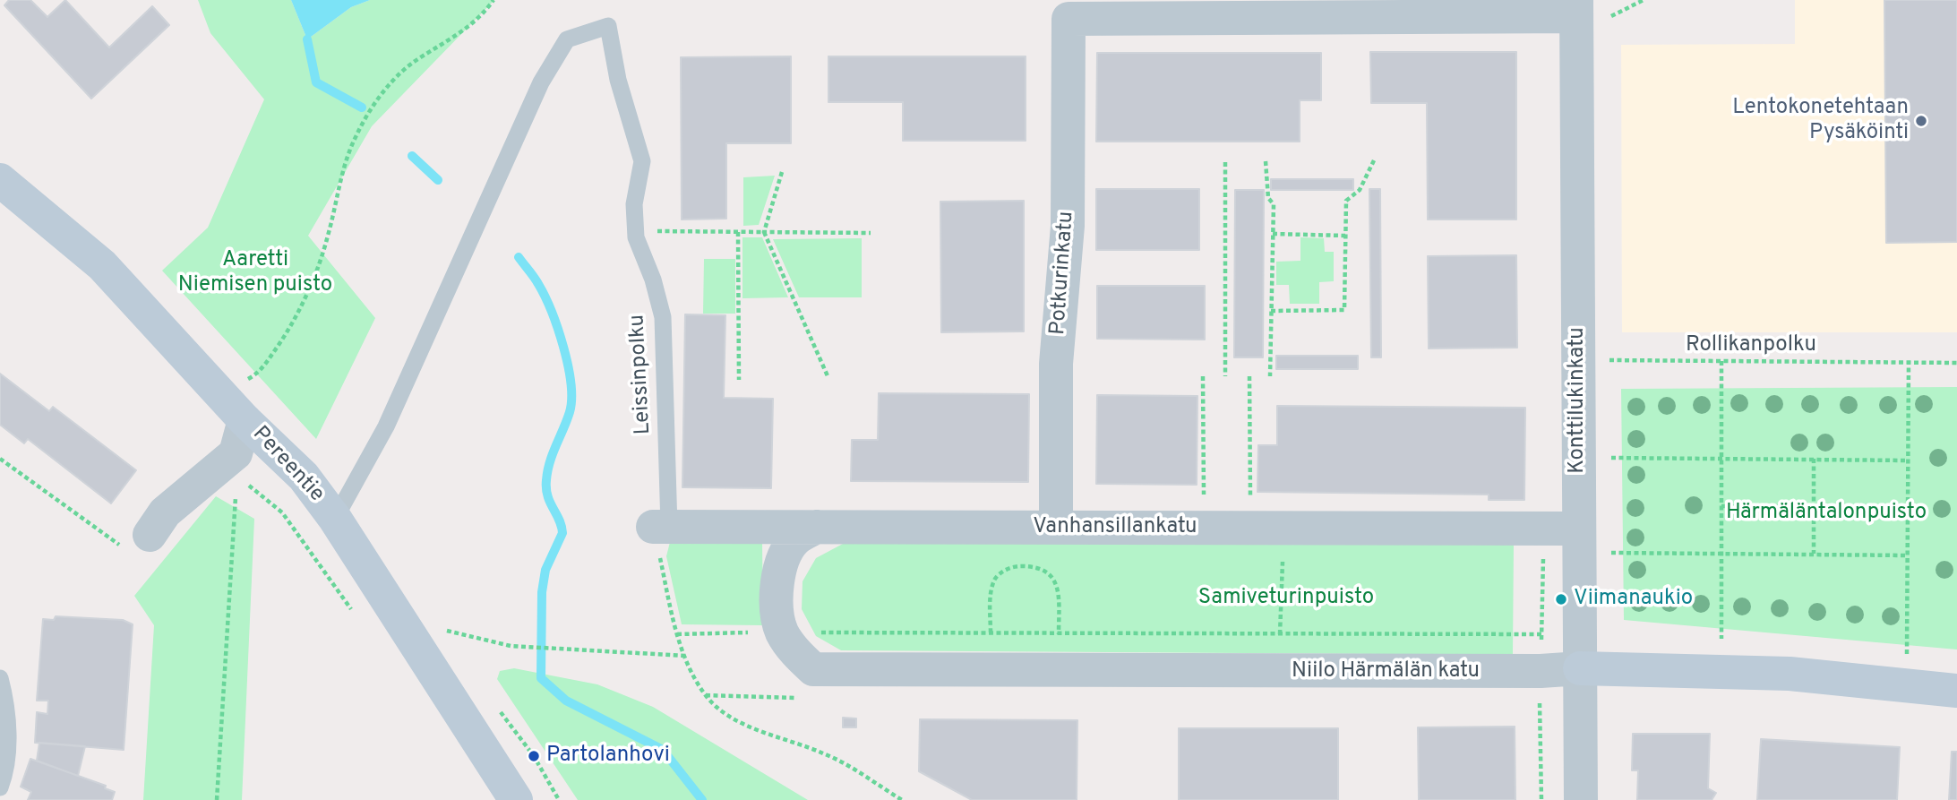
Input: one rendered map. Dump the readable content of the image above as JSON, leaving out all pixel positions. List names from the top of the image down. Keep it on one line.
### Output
{"streets":{"street":["Potkurinkatu","Konttilukinkatu","Pereentie","Vanhansillankatu","Niilo Härmälän katu"],"lane":["Leissinpolku"],"path":["Rollikanpolku"]},"crossings":[["Potkurinkatu","Konttilukinkatu"],["Potkurinkatu","Vanhansillankatu"],["Rollikanpolku","Konttilukinkatu"],["Leissinpolku","Pereentie"],["Leissinpolku","Vanhansillankatu"],["Konttilukinkatu","Vanhansillankatu"],["Konttilukinkatu","Niilo Härmälän katu"]],"parks":["Aaretti Niemisen puisto","Härmäläntalonpuisto","Samiveturinpuisto"],"places":["Lentokonetehtaan Pysäköinti","Viimanaukio","Partolanhovi"]}
